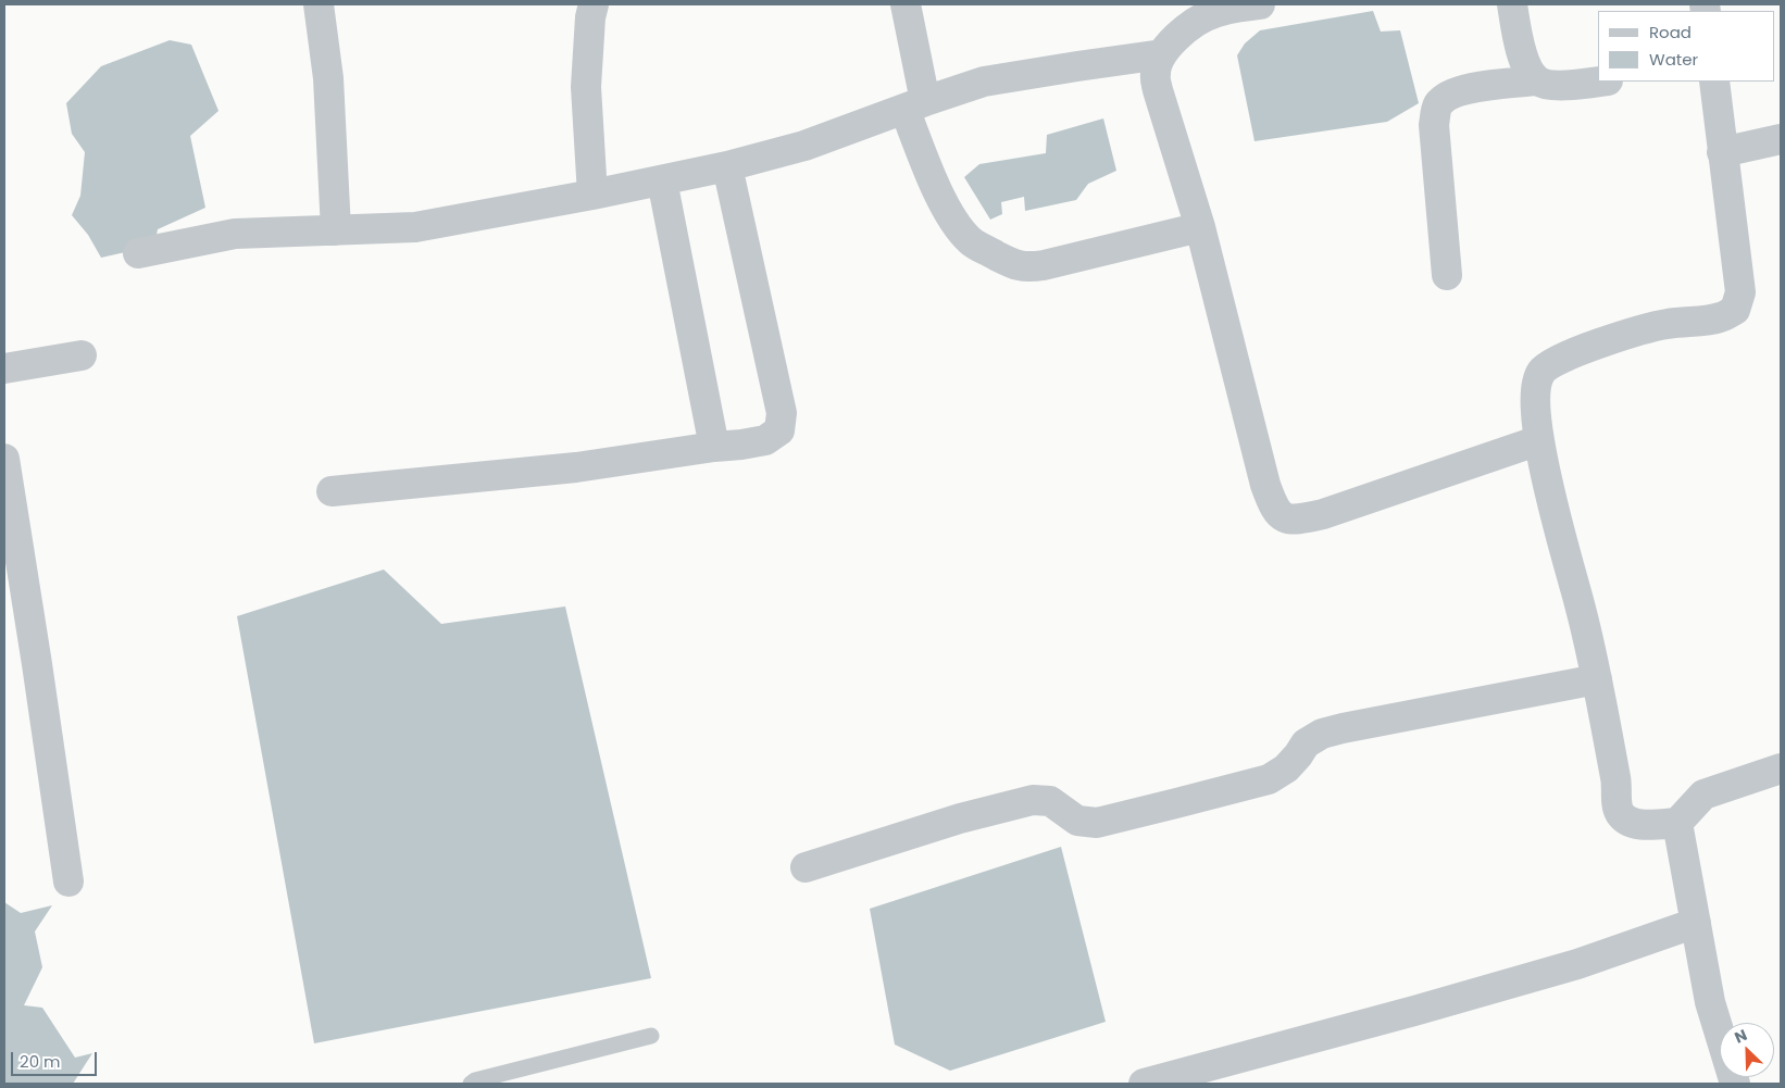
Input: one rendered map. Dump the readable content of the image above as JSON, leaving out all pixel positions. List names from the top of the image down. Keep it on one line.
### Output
{"legend":["Road","Water"],"scale_bar":"20 m","north":"top left"}
